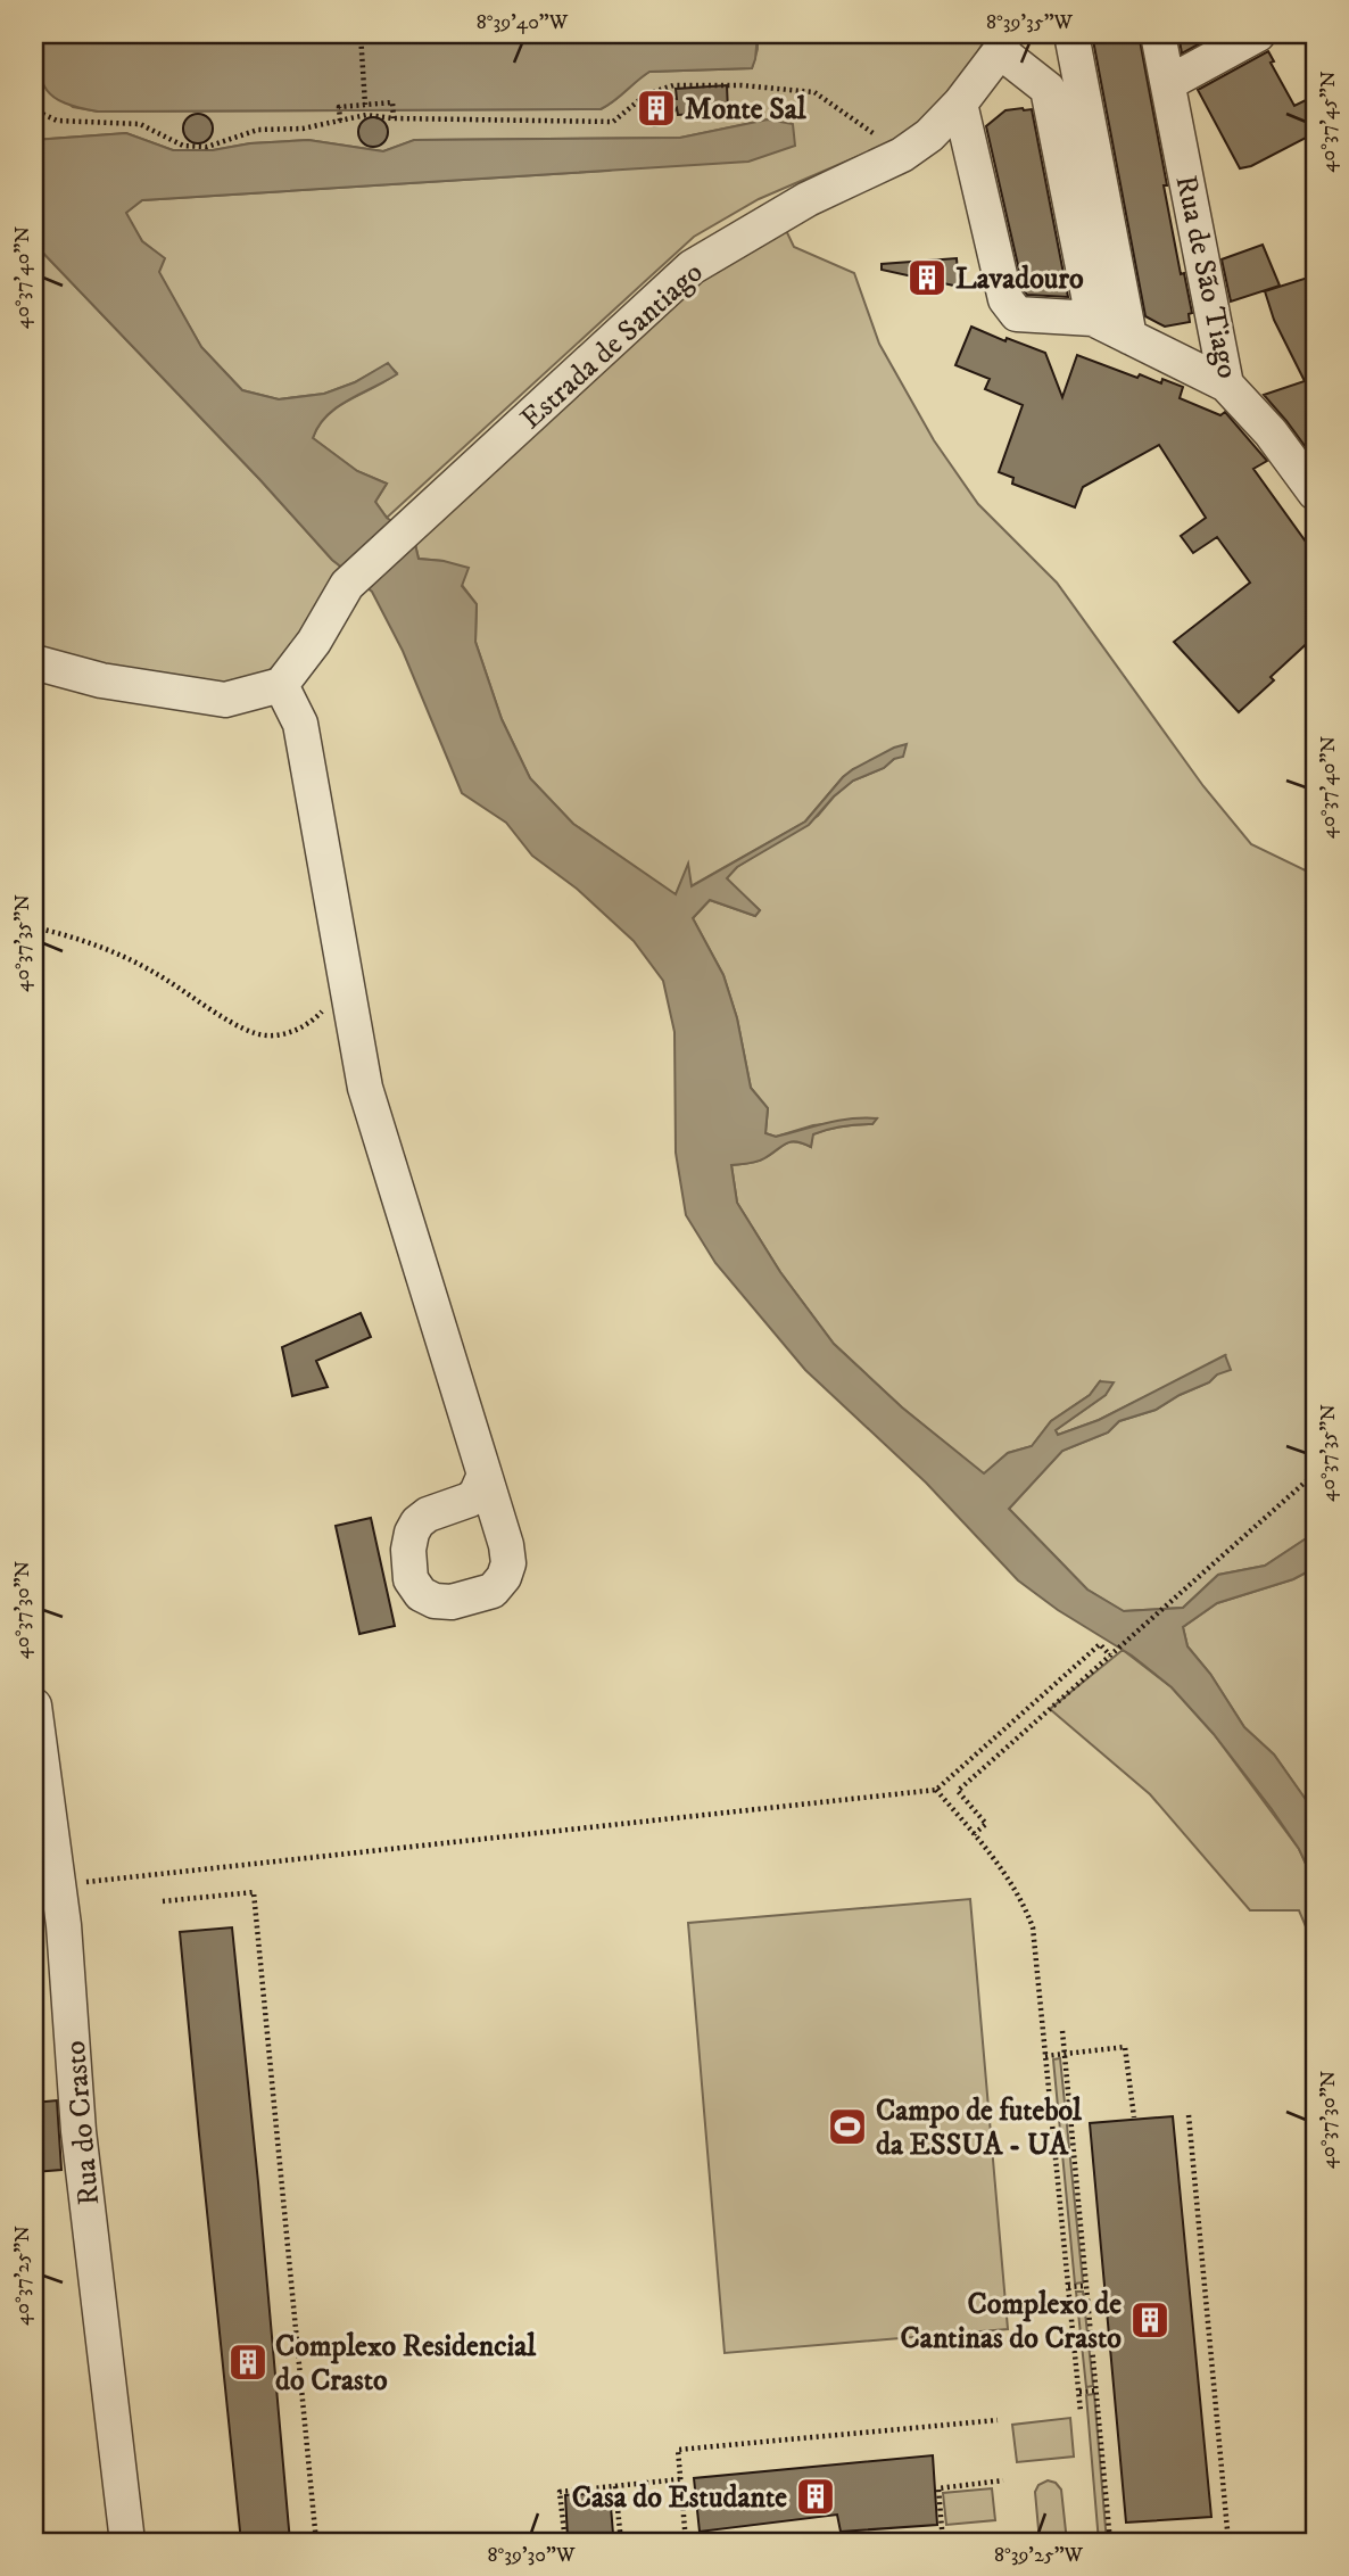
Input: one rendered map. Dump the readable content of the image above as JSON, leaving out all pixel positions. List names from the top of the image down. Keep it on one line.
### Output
{"streets":{"street":["Rua de São Tiago","Estrada de Santiago","Rua do Crasto"]},"places":{"building":["Monte Sal","Lavadouro","Complexo de Cantinas do Crasto","Complexo Residencial do Crasto","Casa do Estudante"],"sports":["Campo de futebol da ESSUA - UA"]},"coordinates":["8°39'40\"W","8°39'35\"W","40°37'45\"N","40°37'40\"N","40°37'35\"N","40°37'30\"N","40°37'25\"N","8°39'30\"W","8°39'25\"W"]}
